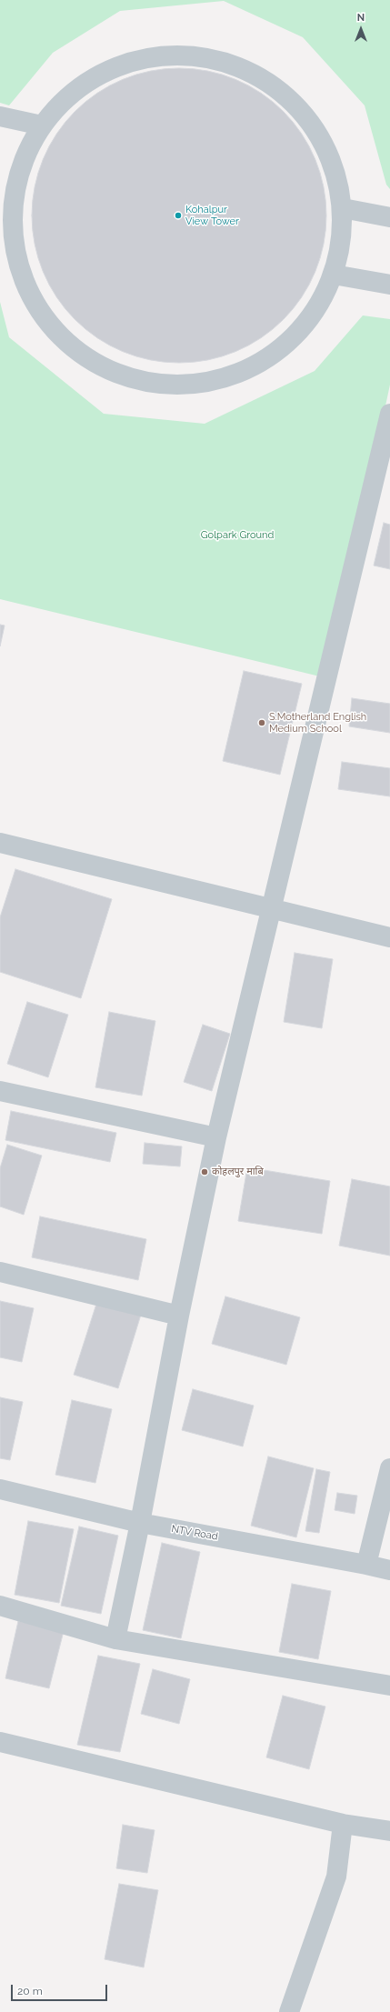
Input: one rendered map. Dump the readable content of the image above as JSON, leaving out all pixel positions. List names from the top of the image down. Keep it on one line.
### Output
{"streets":{"street":["NTV Road"]},"parks":["Golpark Ground"],"places":["Kohalpur View Tower","S.Motherland English Medium School","कोहलपुर माबि"],"scale_bar":"20 m","north":"top"}
